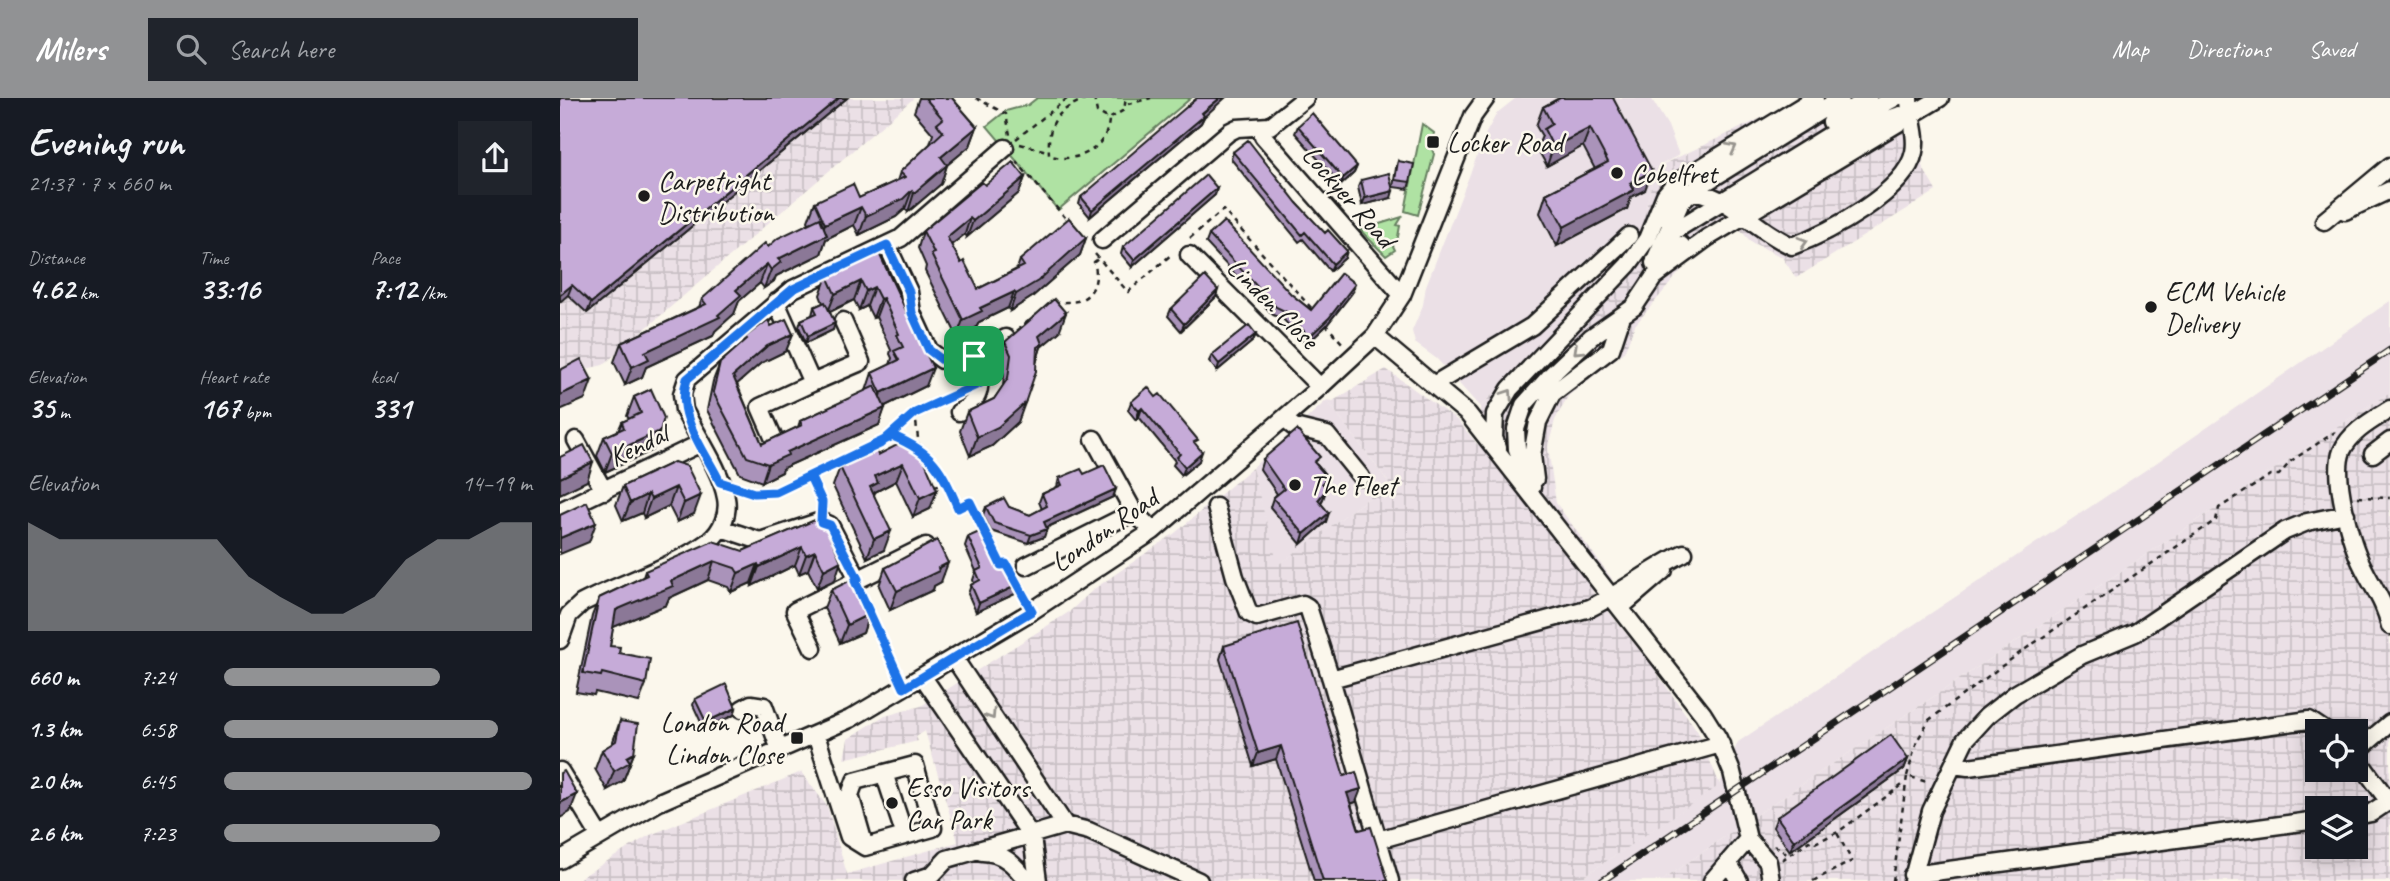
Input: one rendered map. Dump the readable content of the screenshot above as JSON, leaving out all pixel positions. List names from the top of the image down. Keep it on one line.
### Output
{"streets":{"street":["Lockyer Road","Linden Close","Kendal","London Road"]},"crossings":[["Lockyer Road","London Road"],["Linden Close","London Road"]],"places":{"transit":["Locker Road","London Road Lindon Close"],"other":["Cobelfret","Carpetright Distribution","ECM Vehicle Delivery","The Fleet","Esso Visitors Car Park"]},"page":{"header":"Milers","search":"Search here","nav":["Map","Directions","Saved"],"heading":["Evening run","21:37 · 7 × 660 m"],"stats":[["Distance","4.62 km"],["Time","33:16"],["Pace","7:12 /km"],["Elevation","35 m"],["Heart rate","167 bpm"],["kcal","331"]],"chart":["Elevation","14–19 m"],"list":[{"name":"660 m","note":"7:24"},{"name":"1.3 km","note":"6:58"},{"name":"2.0 km","note":"6:45"},{"name":"2.6 km","note":"7:23"}]}}
